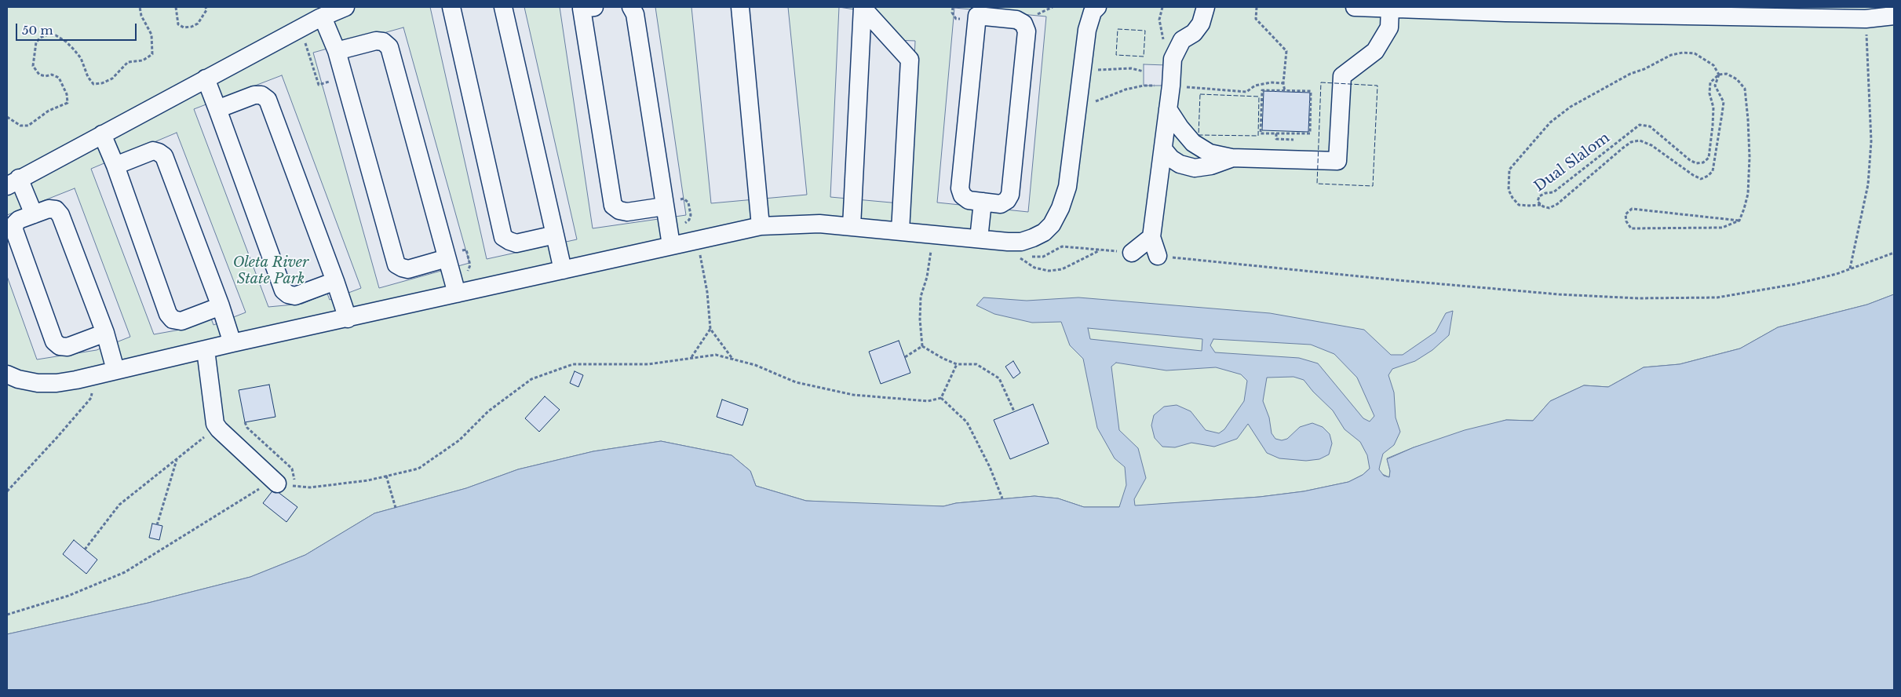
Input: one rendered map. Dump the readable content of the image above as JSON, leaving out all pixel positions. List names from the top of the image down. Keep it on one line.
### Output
{"streets":{"path":["Dual Slalom"]},"parks":["Oleta River State Park"],"scale_bar":"50 m"}
